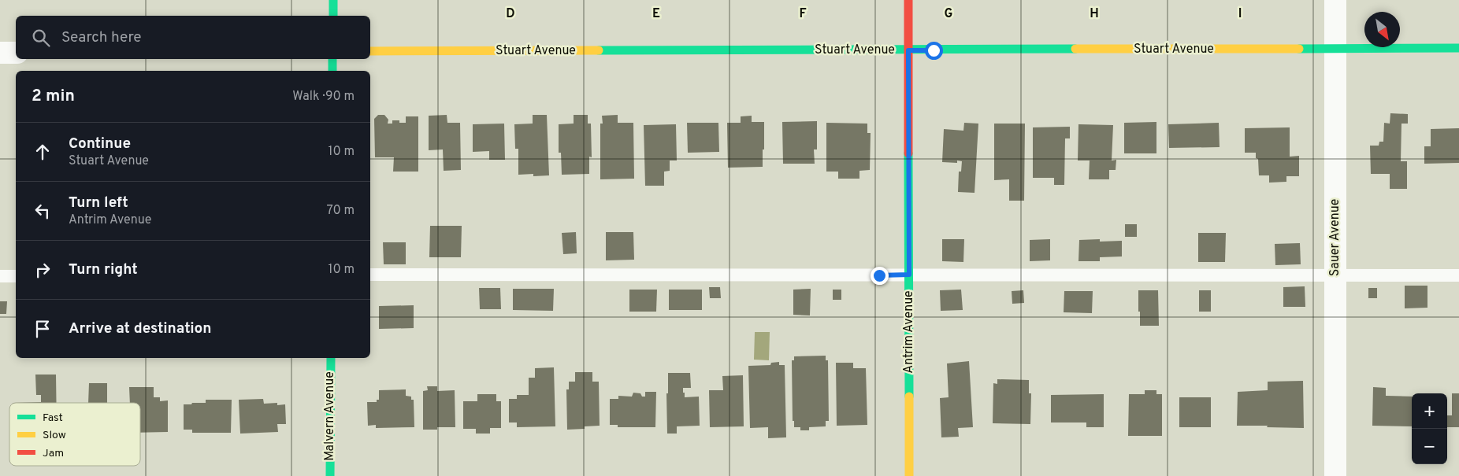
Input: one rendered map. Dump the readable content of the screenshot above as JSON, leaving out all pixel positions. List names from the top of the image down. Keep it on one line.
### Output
{"streets":{"street":["Stuart Avenue","Sauer Avenue","Antrim Avenue","Malvern Avenue"]},"crossings":[["Stuart Avenue","Sauer Avenue"],["Stuart Avenue","Antrim Avenue"]],"legend":["Fast","Slow","Jam"],"north":"bottom right","page":{"search":"Search here","heading":["2 min","Walk · 90 m"],"list":[["Continue","Stuart Avenue","10 m"],["Turn left","Antrim Avenue","70 m"],["Turn right","10 m"],"Arrive at destination"],"map_buttons":["+","−"]},"grid":{"columns":["D","E","F","G","H","I"]}}
